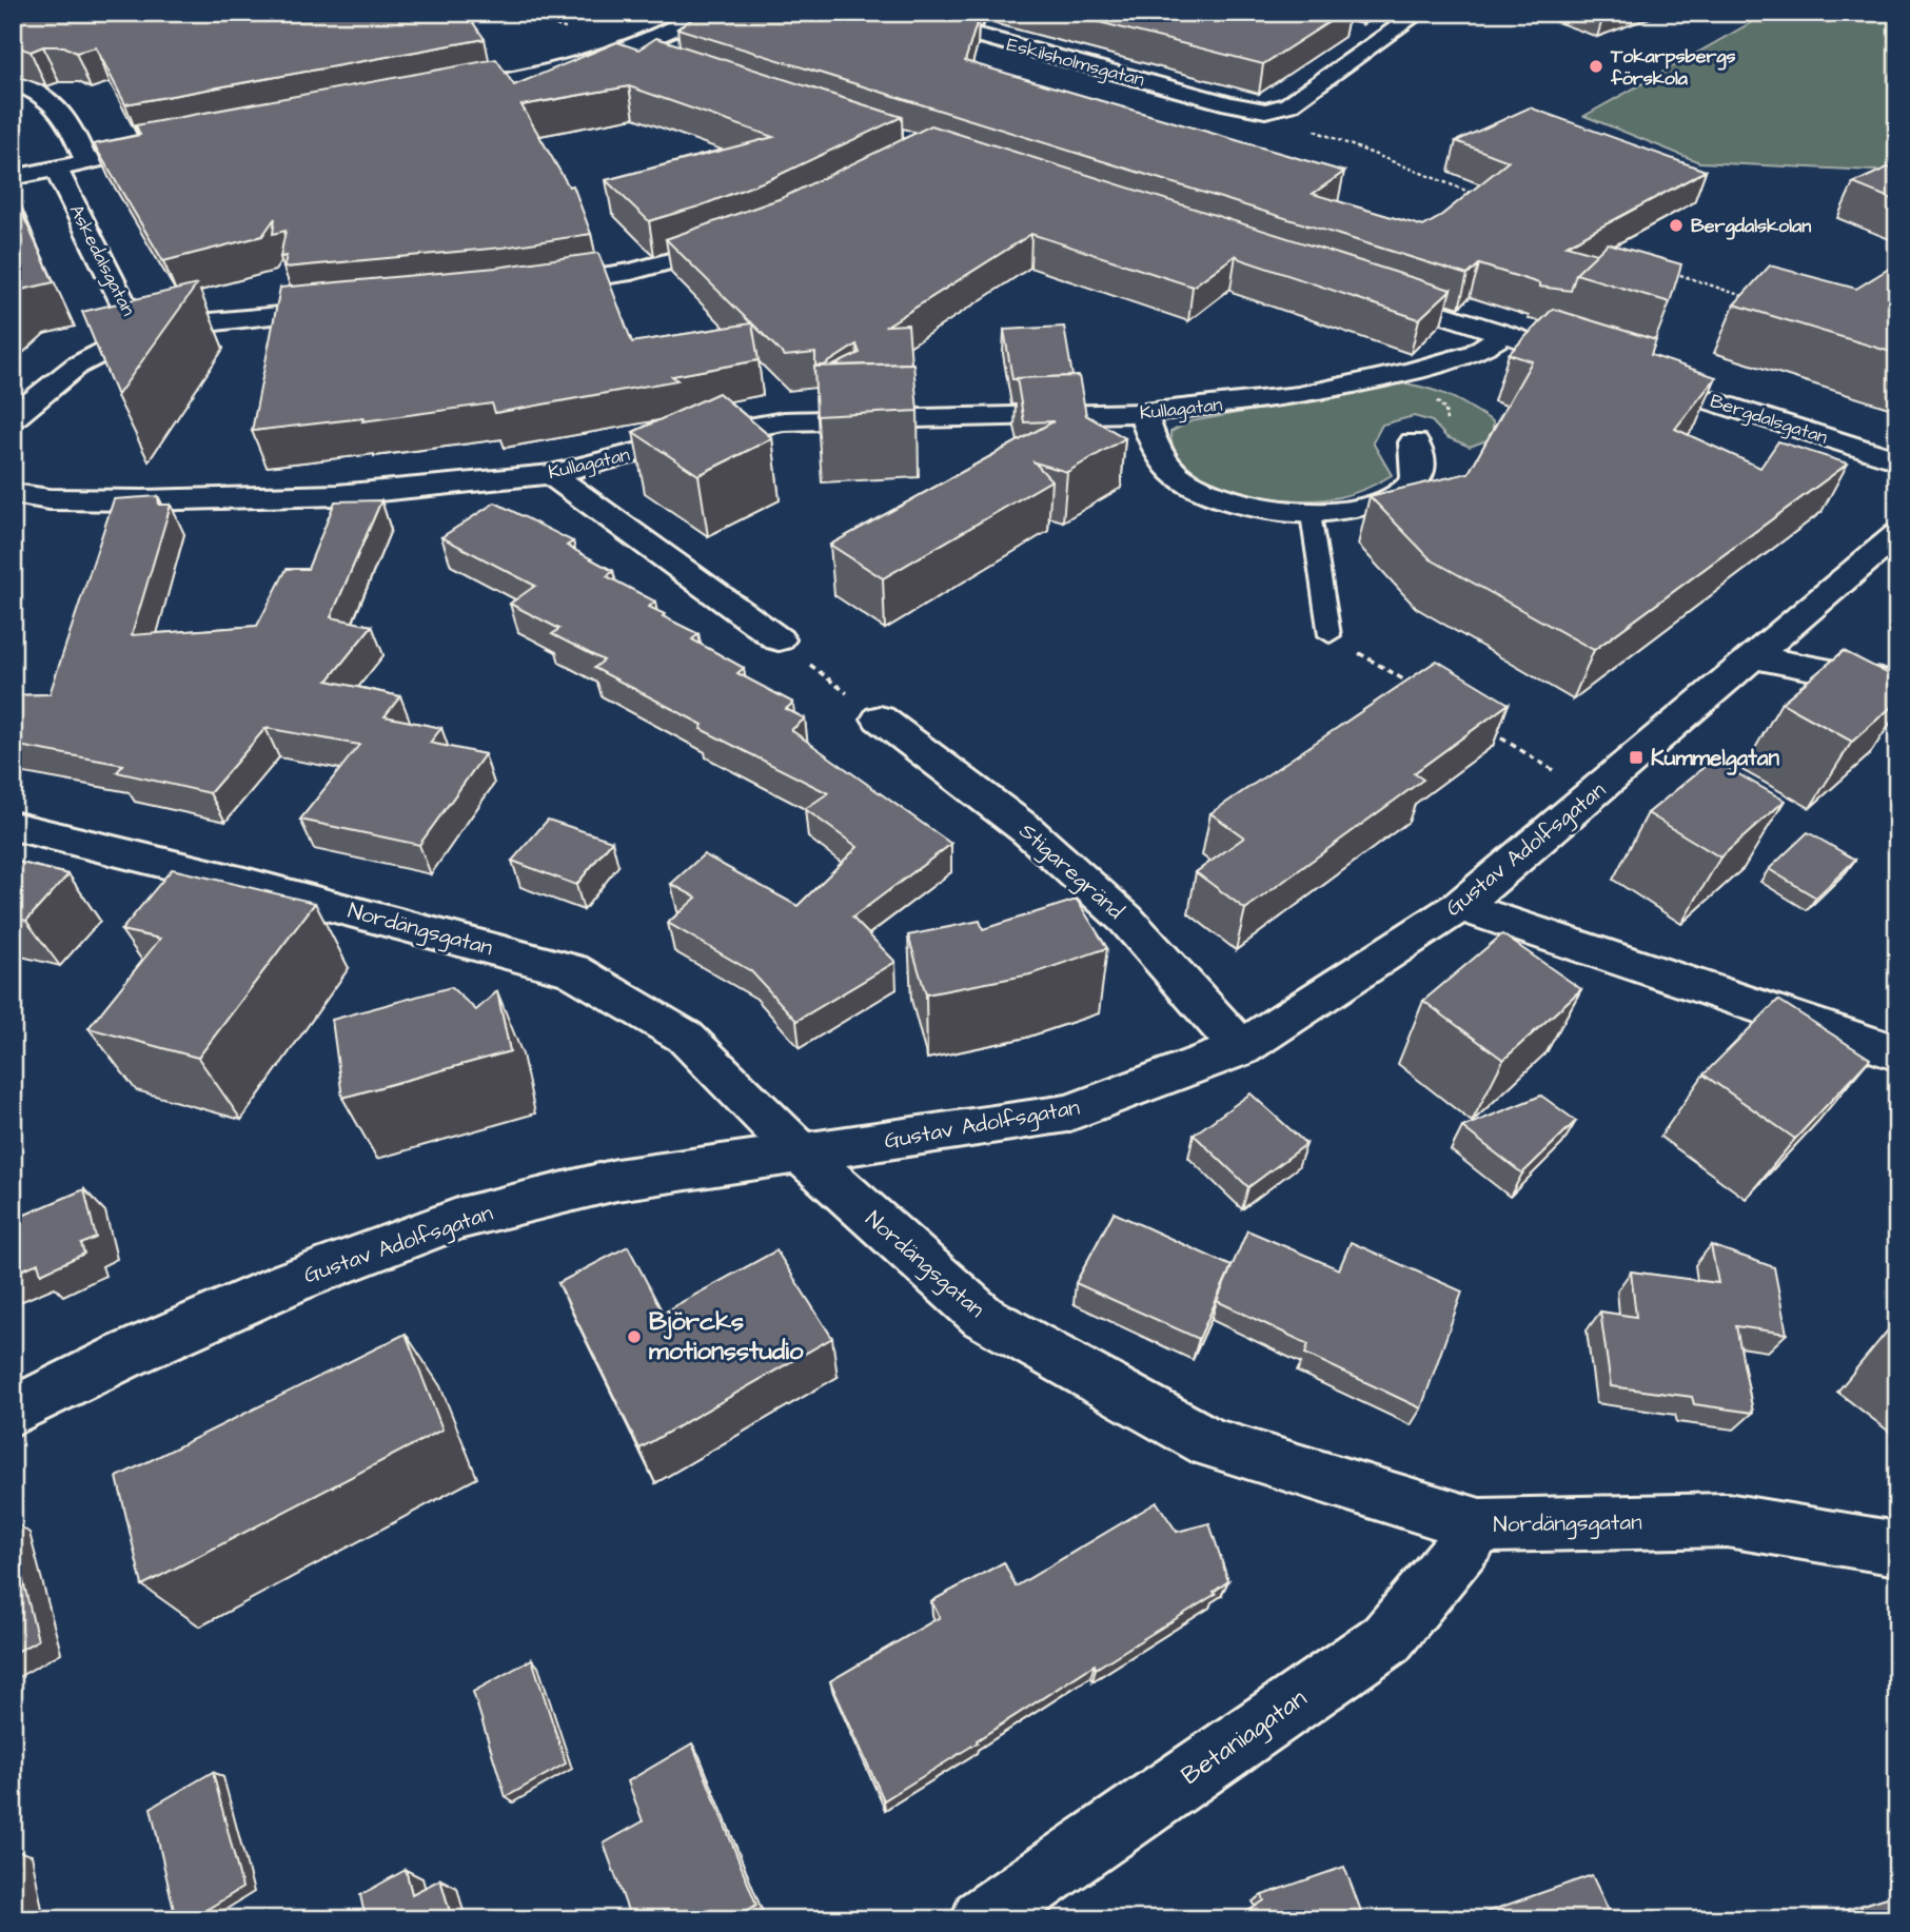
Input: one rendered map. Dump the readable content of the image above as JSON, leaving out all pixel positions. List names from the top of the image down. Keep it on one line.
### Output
{"streets":{"street":["Eskilsholmsgatan","Askedalsgatan","Kullagatan","Bergdalsgatan","Gustav Adolfsgatan","Stigaregränd","Nordängsgatan","Betaniagatan"]},"crossings":[["Gustav Adolfsgatan","Stigaregränd"],["Gustav Adolfsgatan","Nordängsgatan"],["Nordängsgatan","Betaniagatan"]],"places":{"other":["Tokarpsbergs förskola","Bergdalskolan","Björcks motionsstudio"],"transit":["Kummelgatan"]}}
